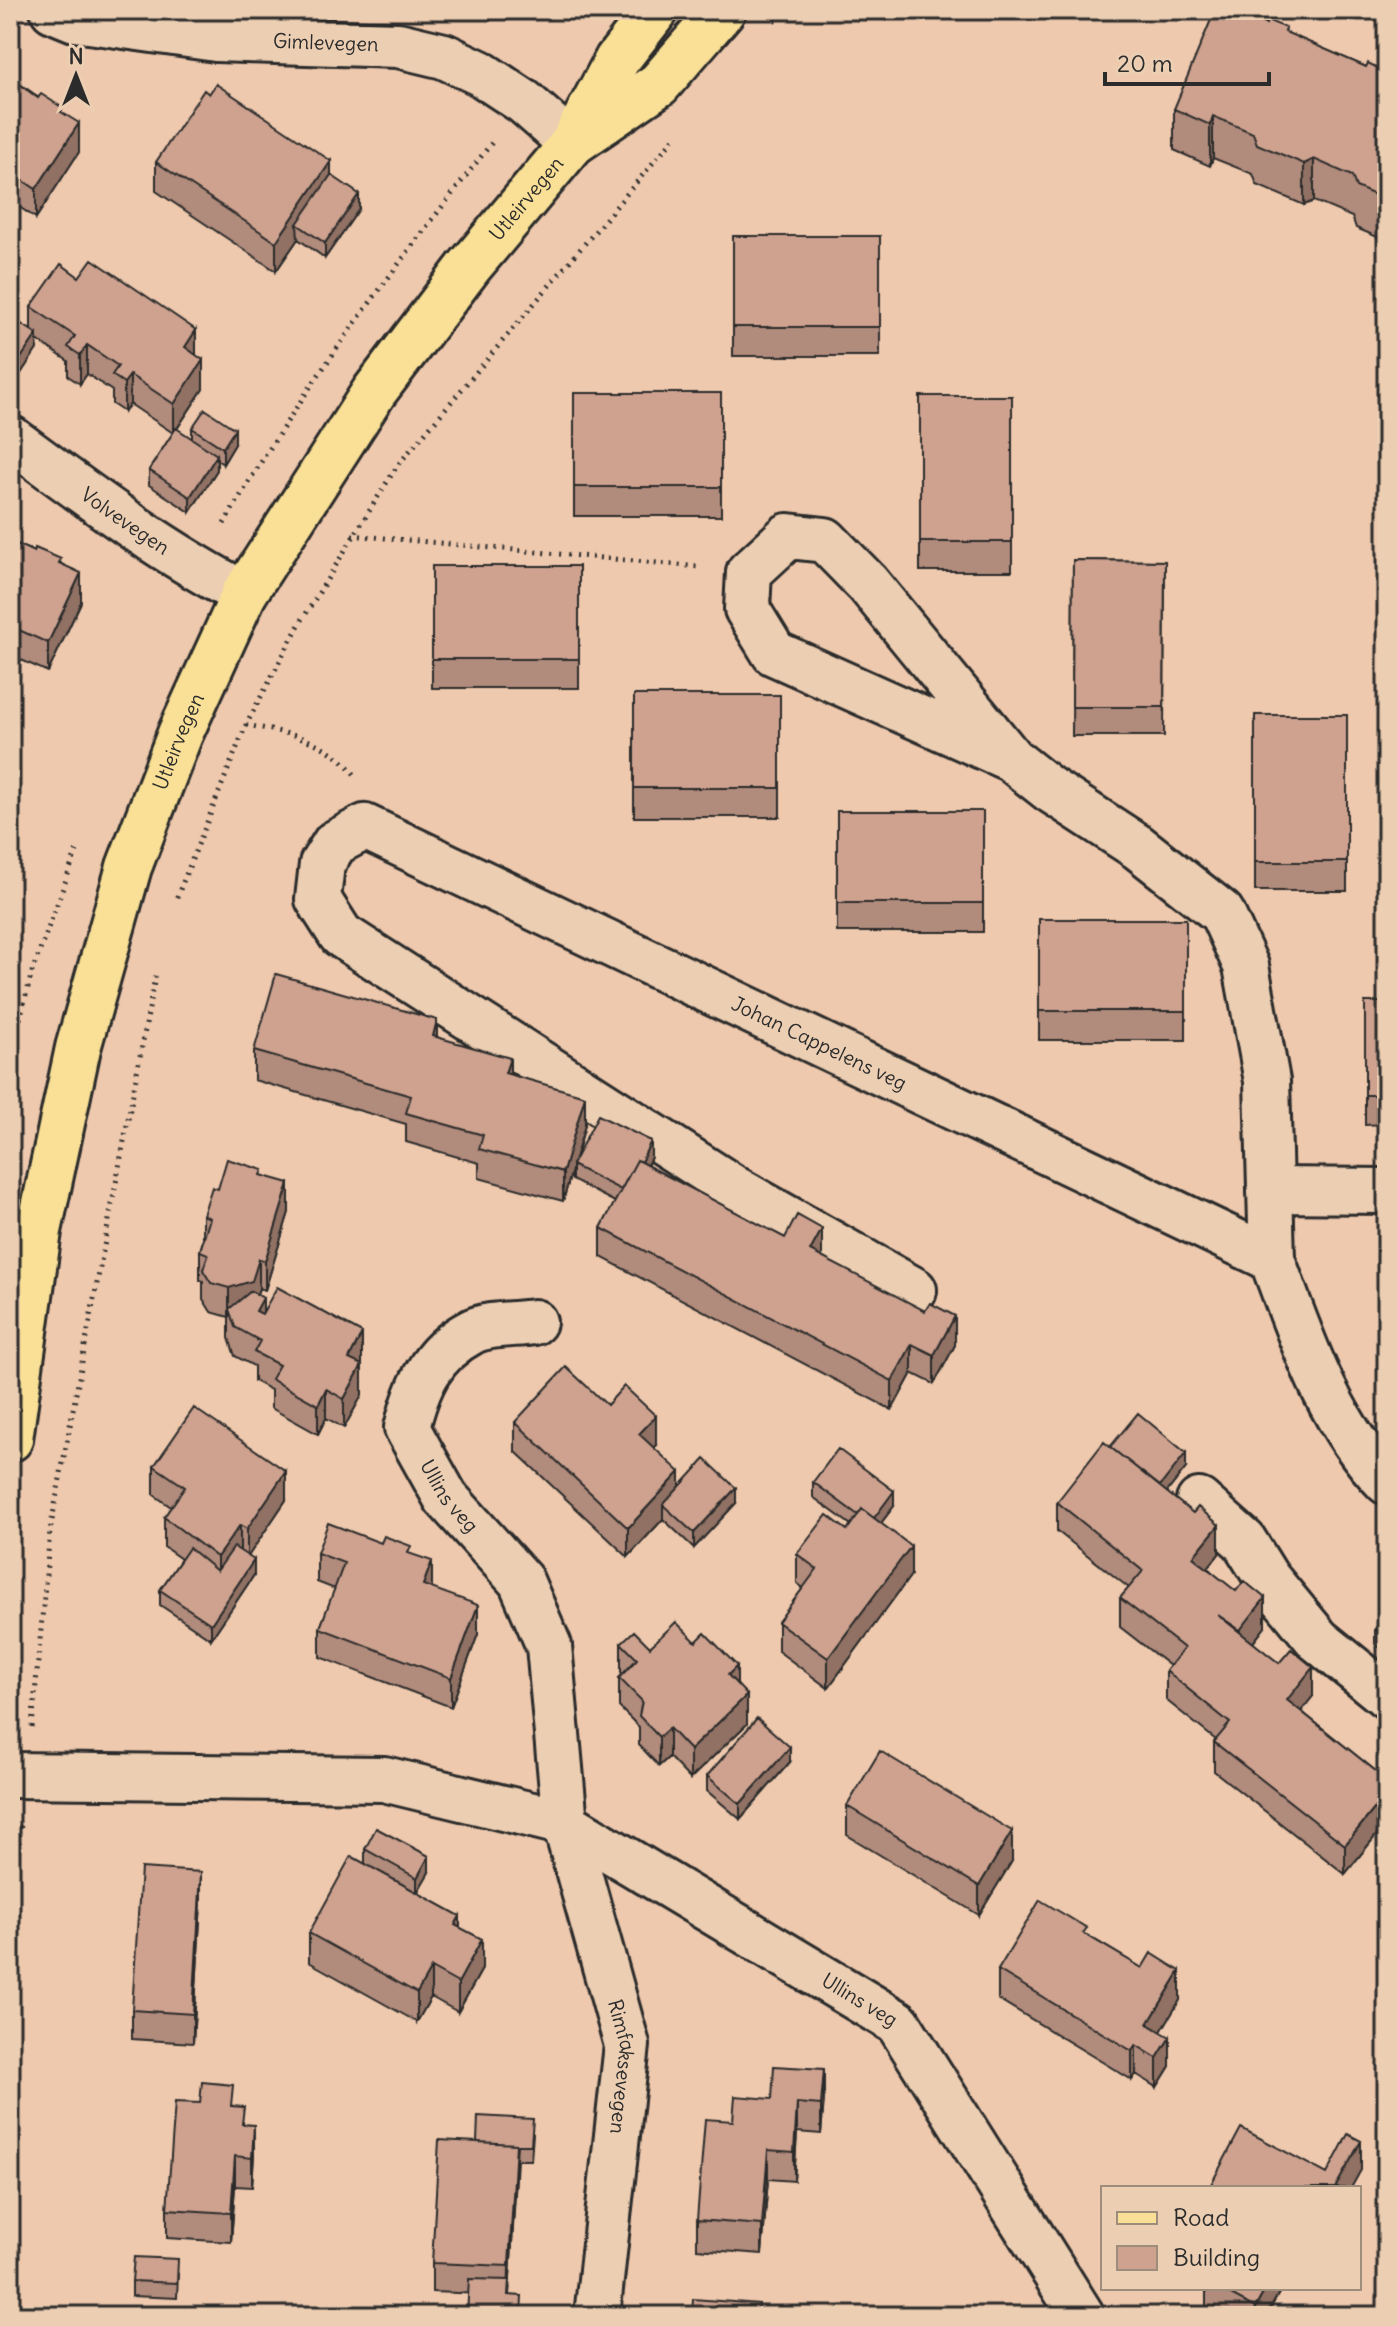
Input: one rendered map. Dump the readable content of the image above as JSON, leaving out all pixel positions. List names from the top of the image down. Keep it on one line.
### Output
{"streets":{"main road":["Utleirvegen"],"street":["Gimlevegen","Volvevegen","Johan Cappelens veg","Ullins veg","Rimfaksevegen"]},"crossings":[["Gimlevegen","Utleirvegen"],["Utleirvegen","Volvevegen"],["Ullins veg","Rimfaksevegen"]],"legend":["Road","Building"],"scale_bar":"20 m","north":"top"}
